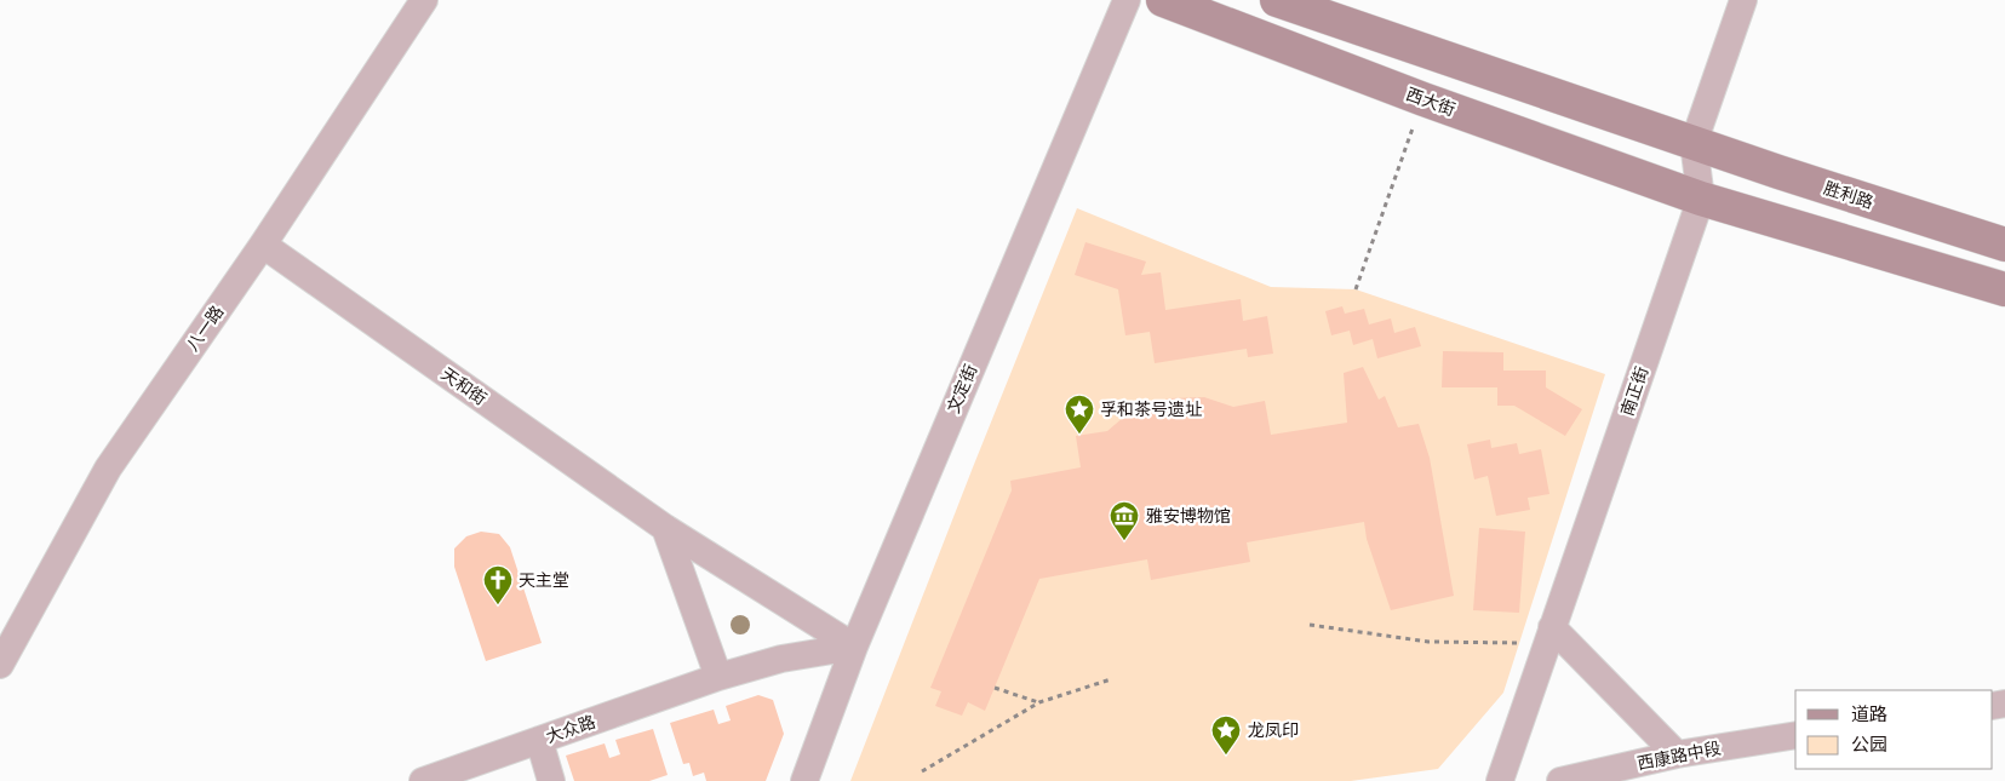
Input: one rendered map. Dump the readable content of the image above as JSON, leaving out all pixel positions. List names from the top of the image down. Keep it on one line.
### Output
{"streets":{"main road":["西大街","胜利路"],"street":["八一路","天和街","文定街","南正街","大众路","西康路中段"]},"crossings":[["西大街","南正街"],["胜利路","南正街"],["八一路","天和街"],["天和街","文定街"],["天和街","大众路"],["文定街","大众路"]],"places":{"place":["孚和茶号遗址","龙凤印"],"museum":["雅安博物馆"],"church":["天主堂"]},"legend":["道路","公园"]}
